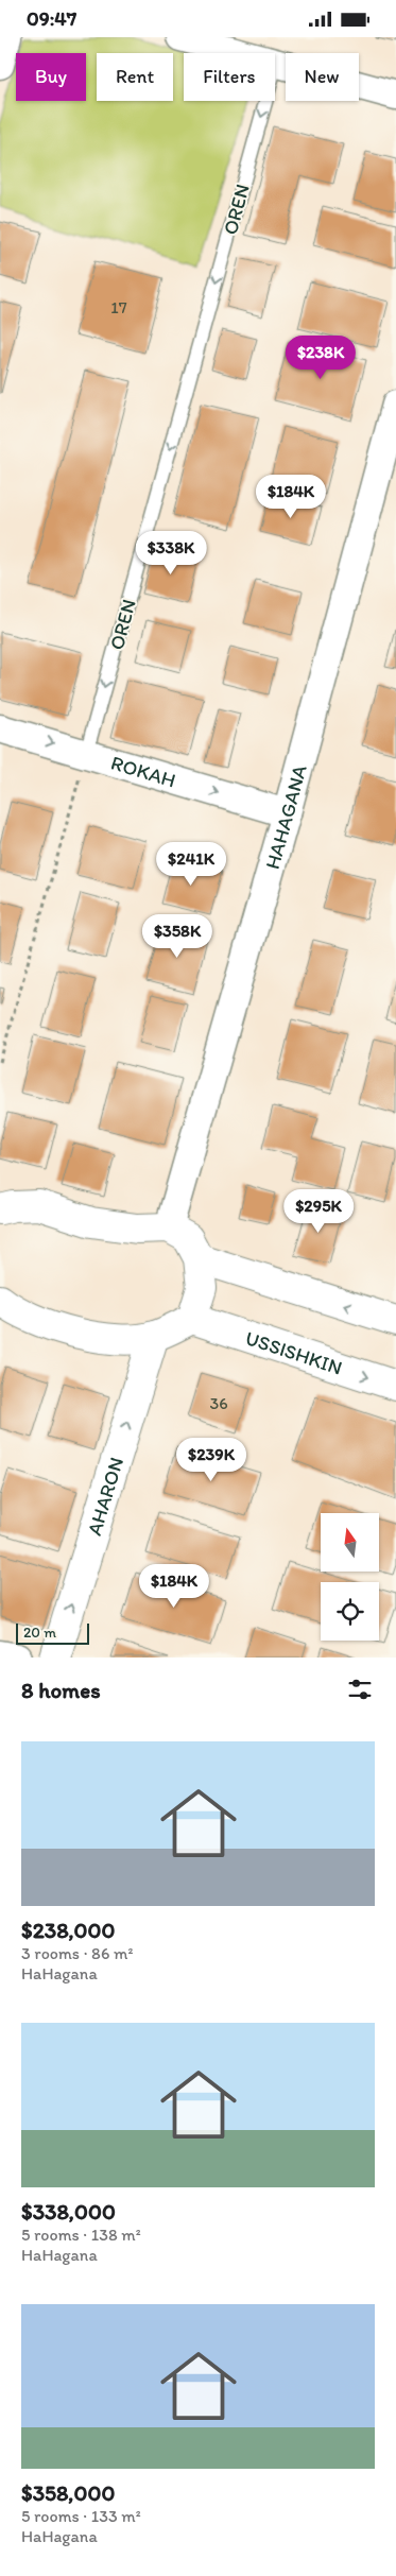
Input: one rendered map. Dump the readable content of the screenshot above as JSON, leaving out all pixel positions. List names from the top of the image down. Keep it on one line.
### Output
{"streets":{"street":["ROKAH","HAHAGANA","USSISHKIN","AHARON"],"lane":["OREN"]},"crossings":[["OREN","ROKAH"],["ROKAH","HAHAGANA"]],"one_way":["OREN","ROKAH","AHARON"],"house_numbers":["17","36"],"scale_bar":"20 m","north":"top","page":{"status":"09:47","chip":["Buy","Rent","Filters","New"],"price":["$238K","$184K","$338K","$241K","$358K","$295K","$239K","$184K"],"scale":"20 m","heading":"8 homes","list":[{"name":"$238,000","note":"3 rooms · 86 m² · HaHagana"},{"name":"$338,000","note":"5 rooms · 138 m² · HaHagana"},{"name":"$358,000","note":"5 rooms · 133 m² · HaHagana"}]}}
